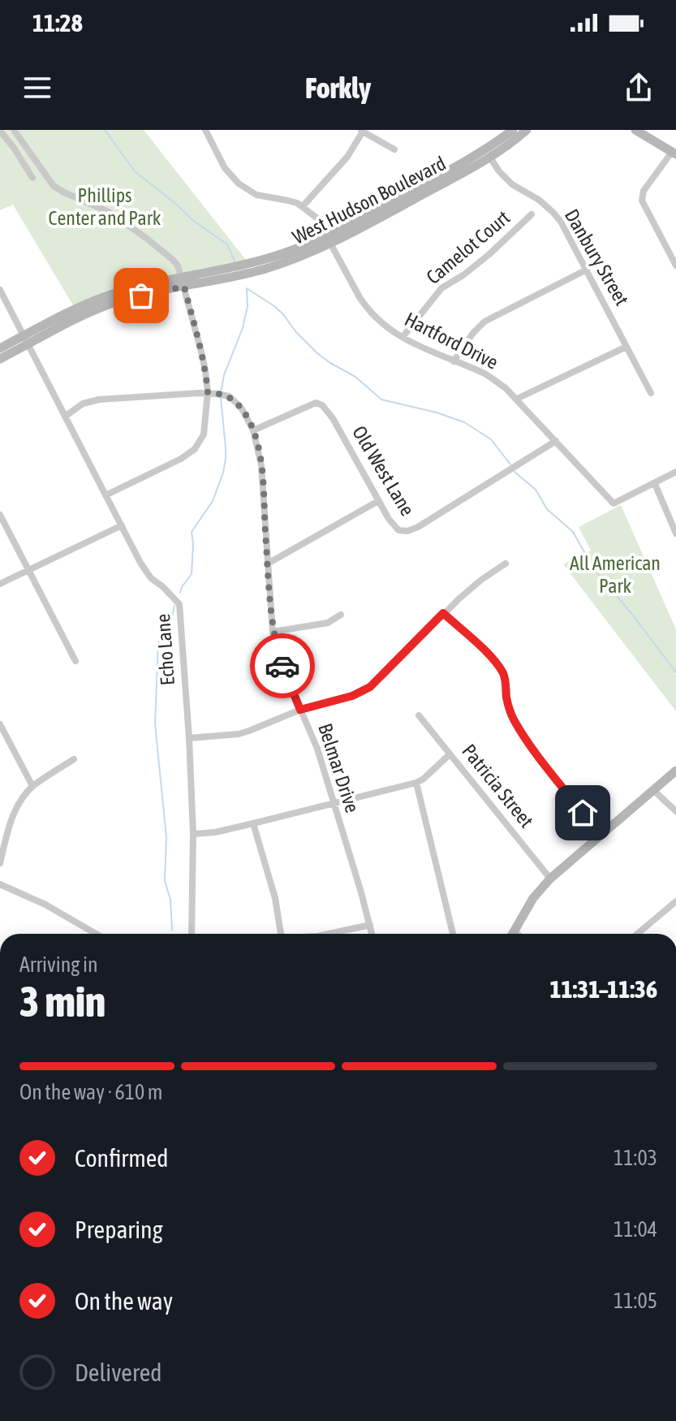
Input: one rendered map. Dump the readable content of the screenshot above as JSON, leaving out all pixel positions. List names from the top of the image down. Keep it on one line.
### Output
{"streets":{"main road":["West Hudson Boulevard"],"street":["Camelot Court","Danbury Street","Hartford Drive","Old West Lane","Echo Lane","Belmar Drive","Patricia Street"]},"crossings":[["West Hudson Boulevard","Danbury Street"],["West Hudson Boulevard","Hartford Drive"],["West Hudson Boulevard","Echo Lane"],["Camelot Court","Hartford Drive"],["Hartford Drive","Old West Lane"],["Old West Lane","Belmar Drive"],["Echo Lane","Belmar Drive"]],"parks":["Phillips Center and Park","All American Park"],"page":{"status":"11:28","header":"Forkly","heading":["3 min","Arriving in","11:31–11:36"],"bar":"On the way · 610 m","list":[["Confirmed","11:03"],["Preparing","11:04"],["On the way","11:05"],"Delivered"]}}
